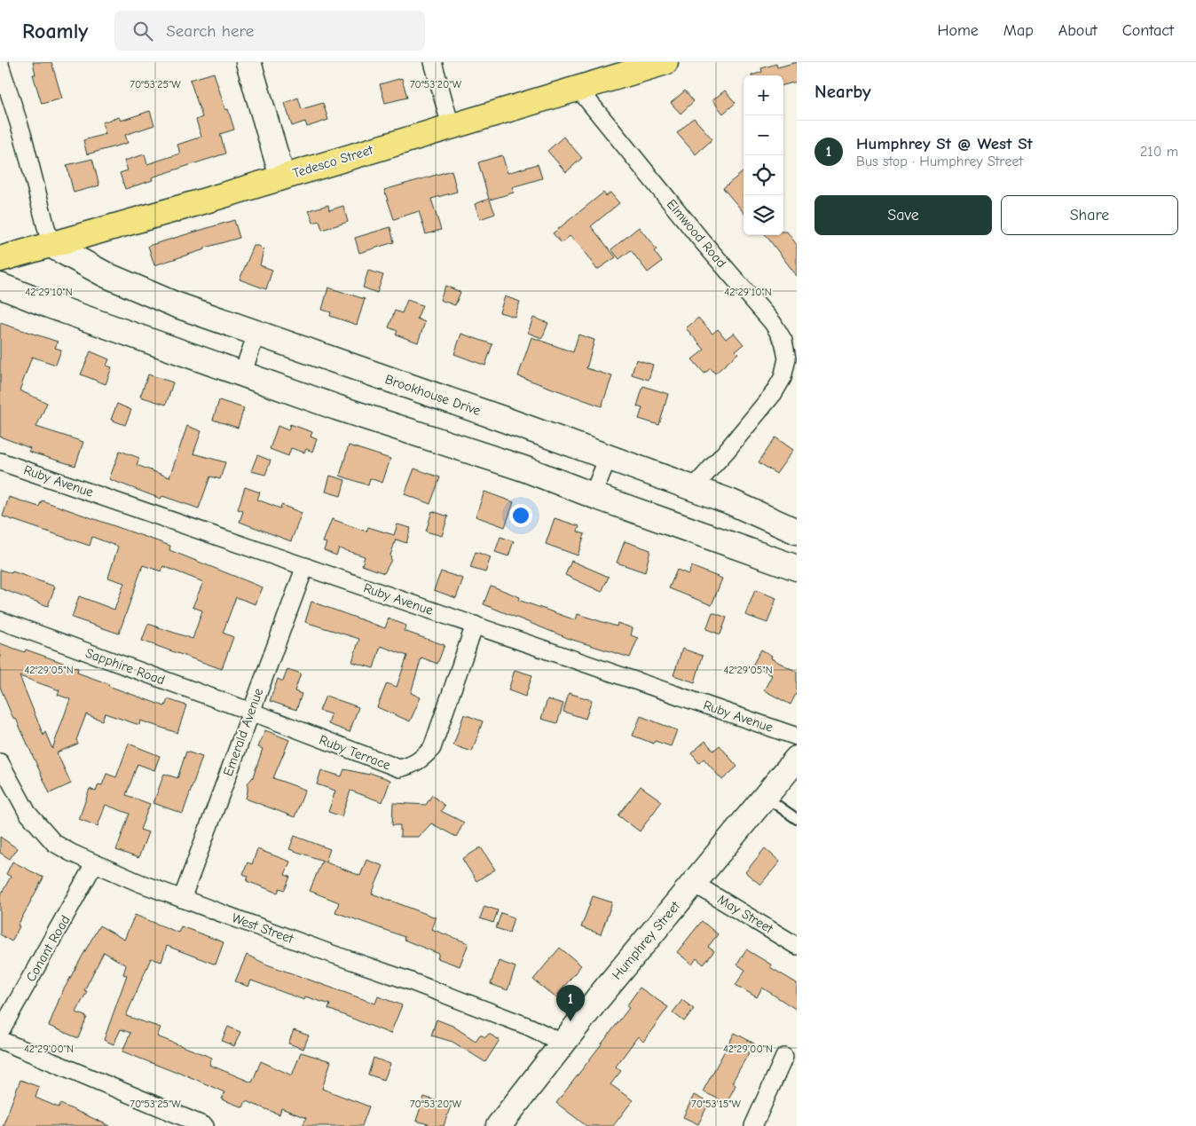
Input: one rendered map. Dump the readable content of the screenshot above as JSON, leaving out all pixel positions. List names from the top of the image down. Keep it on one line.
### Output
{"streets":{"main road":["Tedesco Street","Brookhouse Drive","Humphrey Street"],"street":["Elmwood Road","Ruby Avenue","Sapphire Road","Emerald Avenue","Ruby Terrace","May Street","West Street","Conant Road"]},"crossings":[["Tedesco Street","Elmwood Road"],["Tedesco Street","Brookhouse Drive"],["Elmwood Road","Brookhouse Drive"],["Ruby Avenue","Emerald Avenue"],["Ruby Avenue","Ruby Terrace"],["Sapphire Road","Emerald Avenue"],["Sapphire Road","Ruby Terrace"],["Emerald Avenue","Ruby Terrace"],["Emerald Avenue","West Street"],["May Street","Humphrey Street"],["West Street","Humphrey Street"],["West Street","Conant Road"]],"page":{"header":"Roamly","search":"Search here","nav":["Home","Map","About","Contact"],"heading":"Nearby","map_buttons":["+","−"],"list":[{"mark":"1","name":"Humphrey St @ West St","note":"Bus stop · Humphrey Street","value":"210 m"}],"buttons":["Save","Share"],"pins":"1"},"coordinates":["70°53'25\"W","70°53'20\"W","42°29'10\"N","42°29'05\"N","42°29'00\"N","70°53'15\"W"]}
